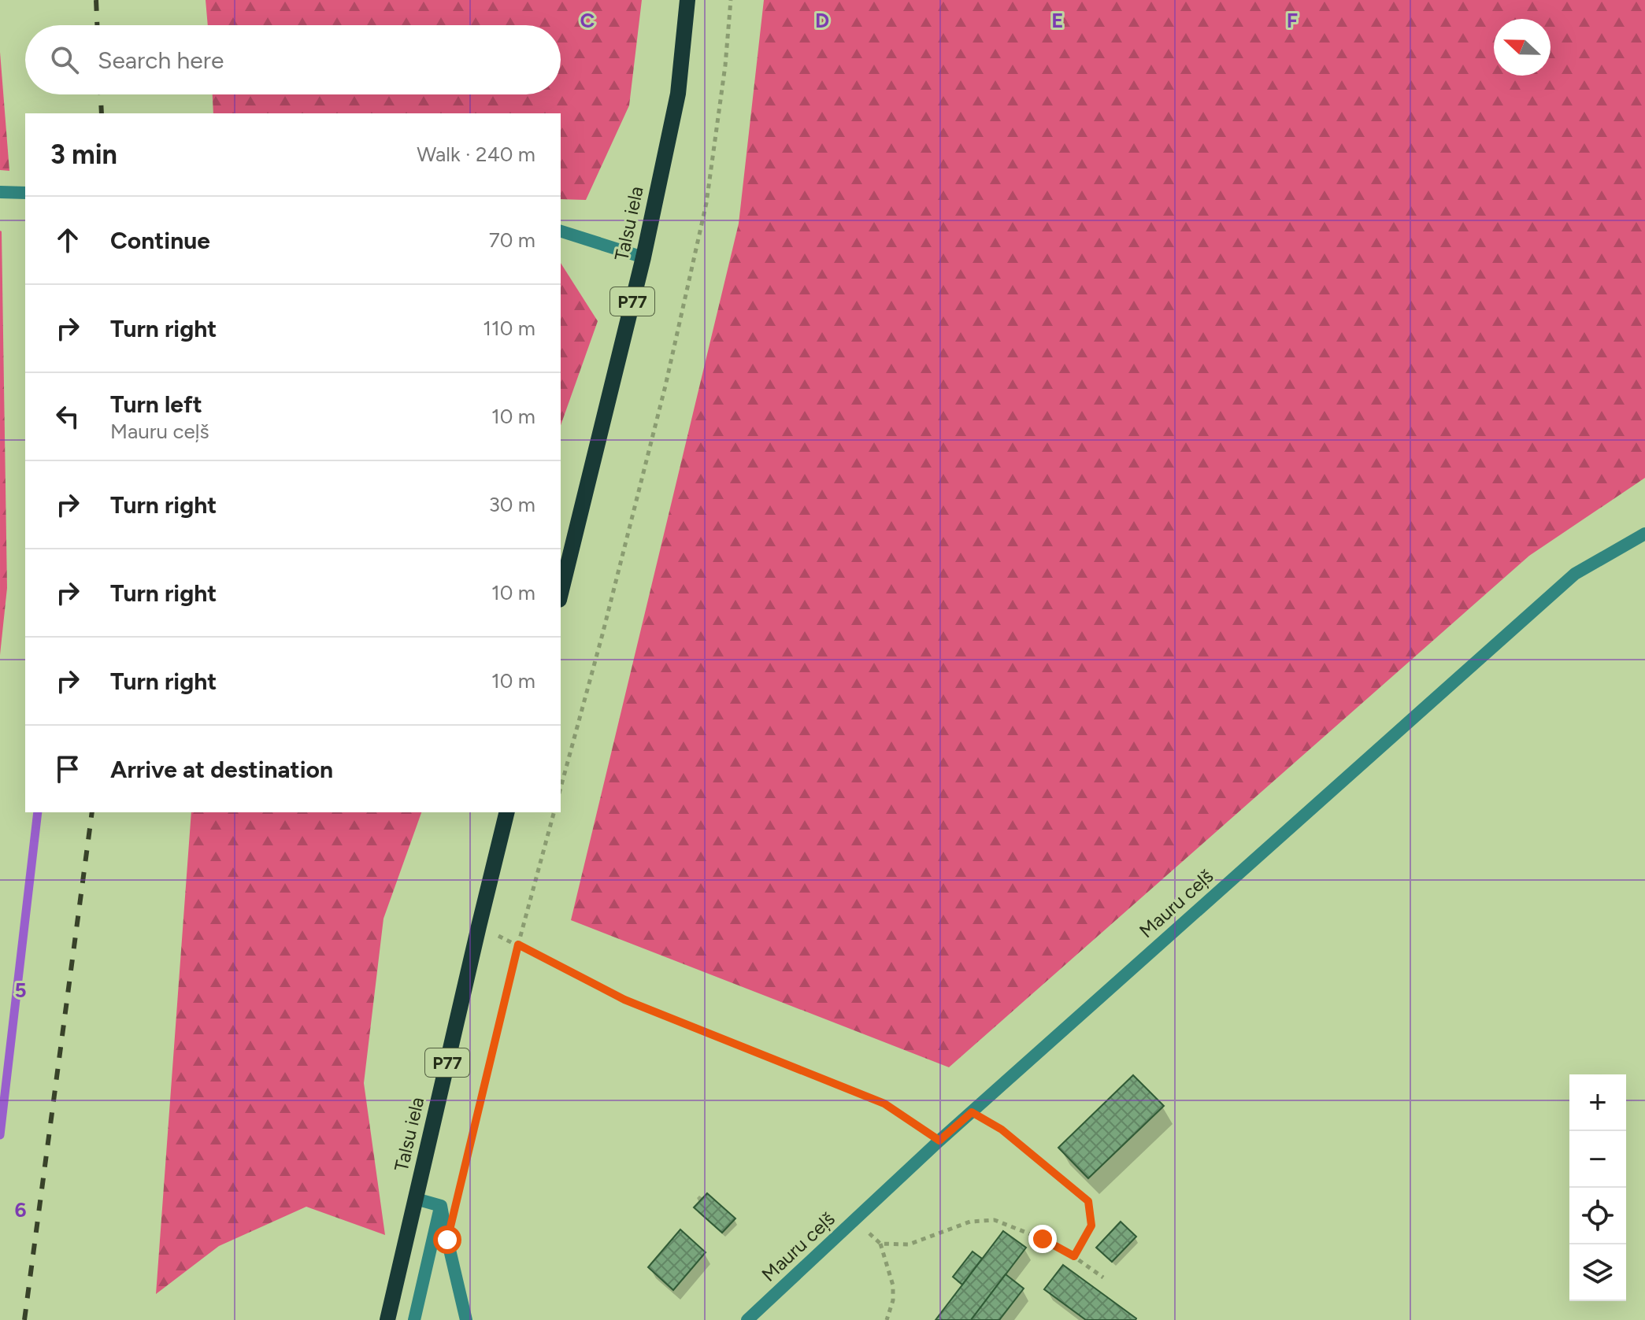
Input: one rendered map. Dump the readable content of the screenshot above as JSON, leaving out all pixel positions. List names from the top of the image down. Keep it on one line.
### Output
{"streets":{"main road":["Talsu iela","P77"],"street":["Mauru ceļš"]},"north":"left","page":{"search":"Search here","heading":["3 min","Walk · 240 m"],"list":[["Continue","70 m"],["Turn right","110 m"],["Turn left","Mauru ceļš","10 m"],["Turn right","30 m"],["Turn right","10 m"],["Turn right","10 m"],"Arrive at destination"],"map_buttons":["+","−"]},"grid":{"columns":["C","D","E","F"],"rows":["5","6"]}}
